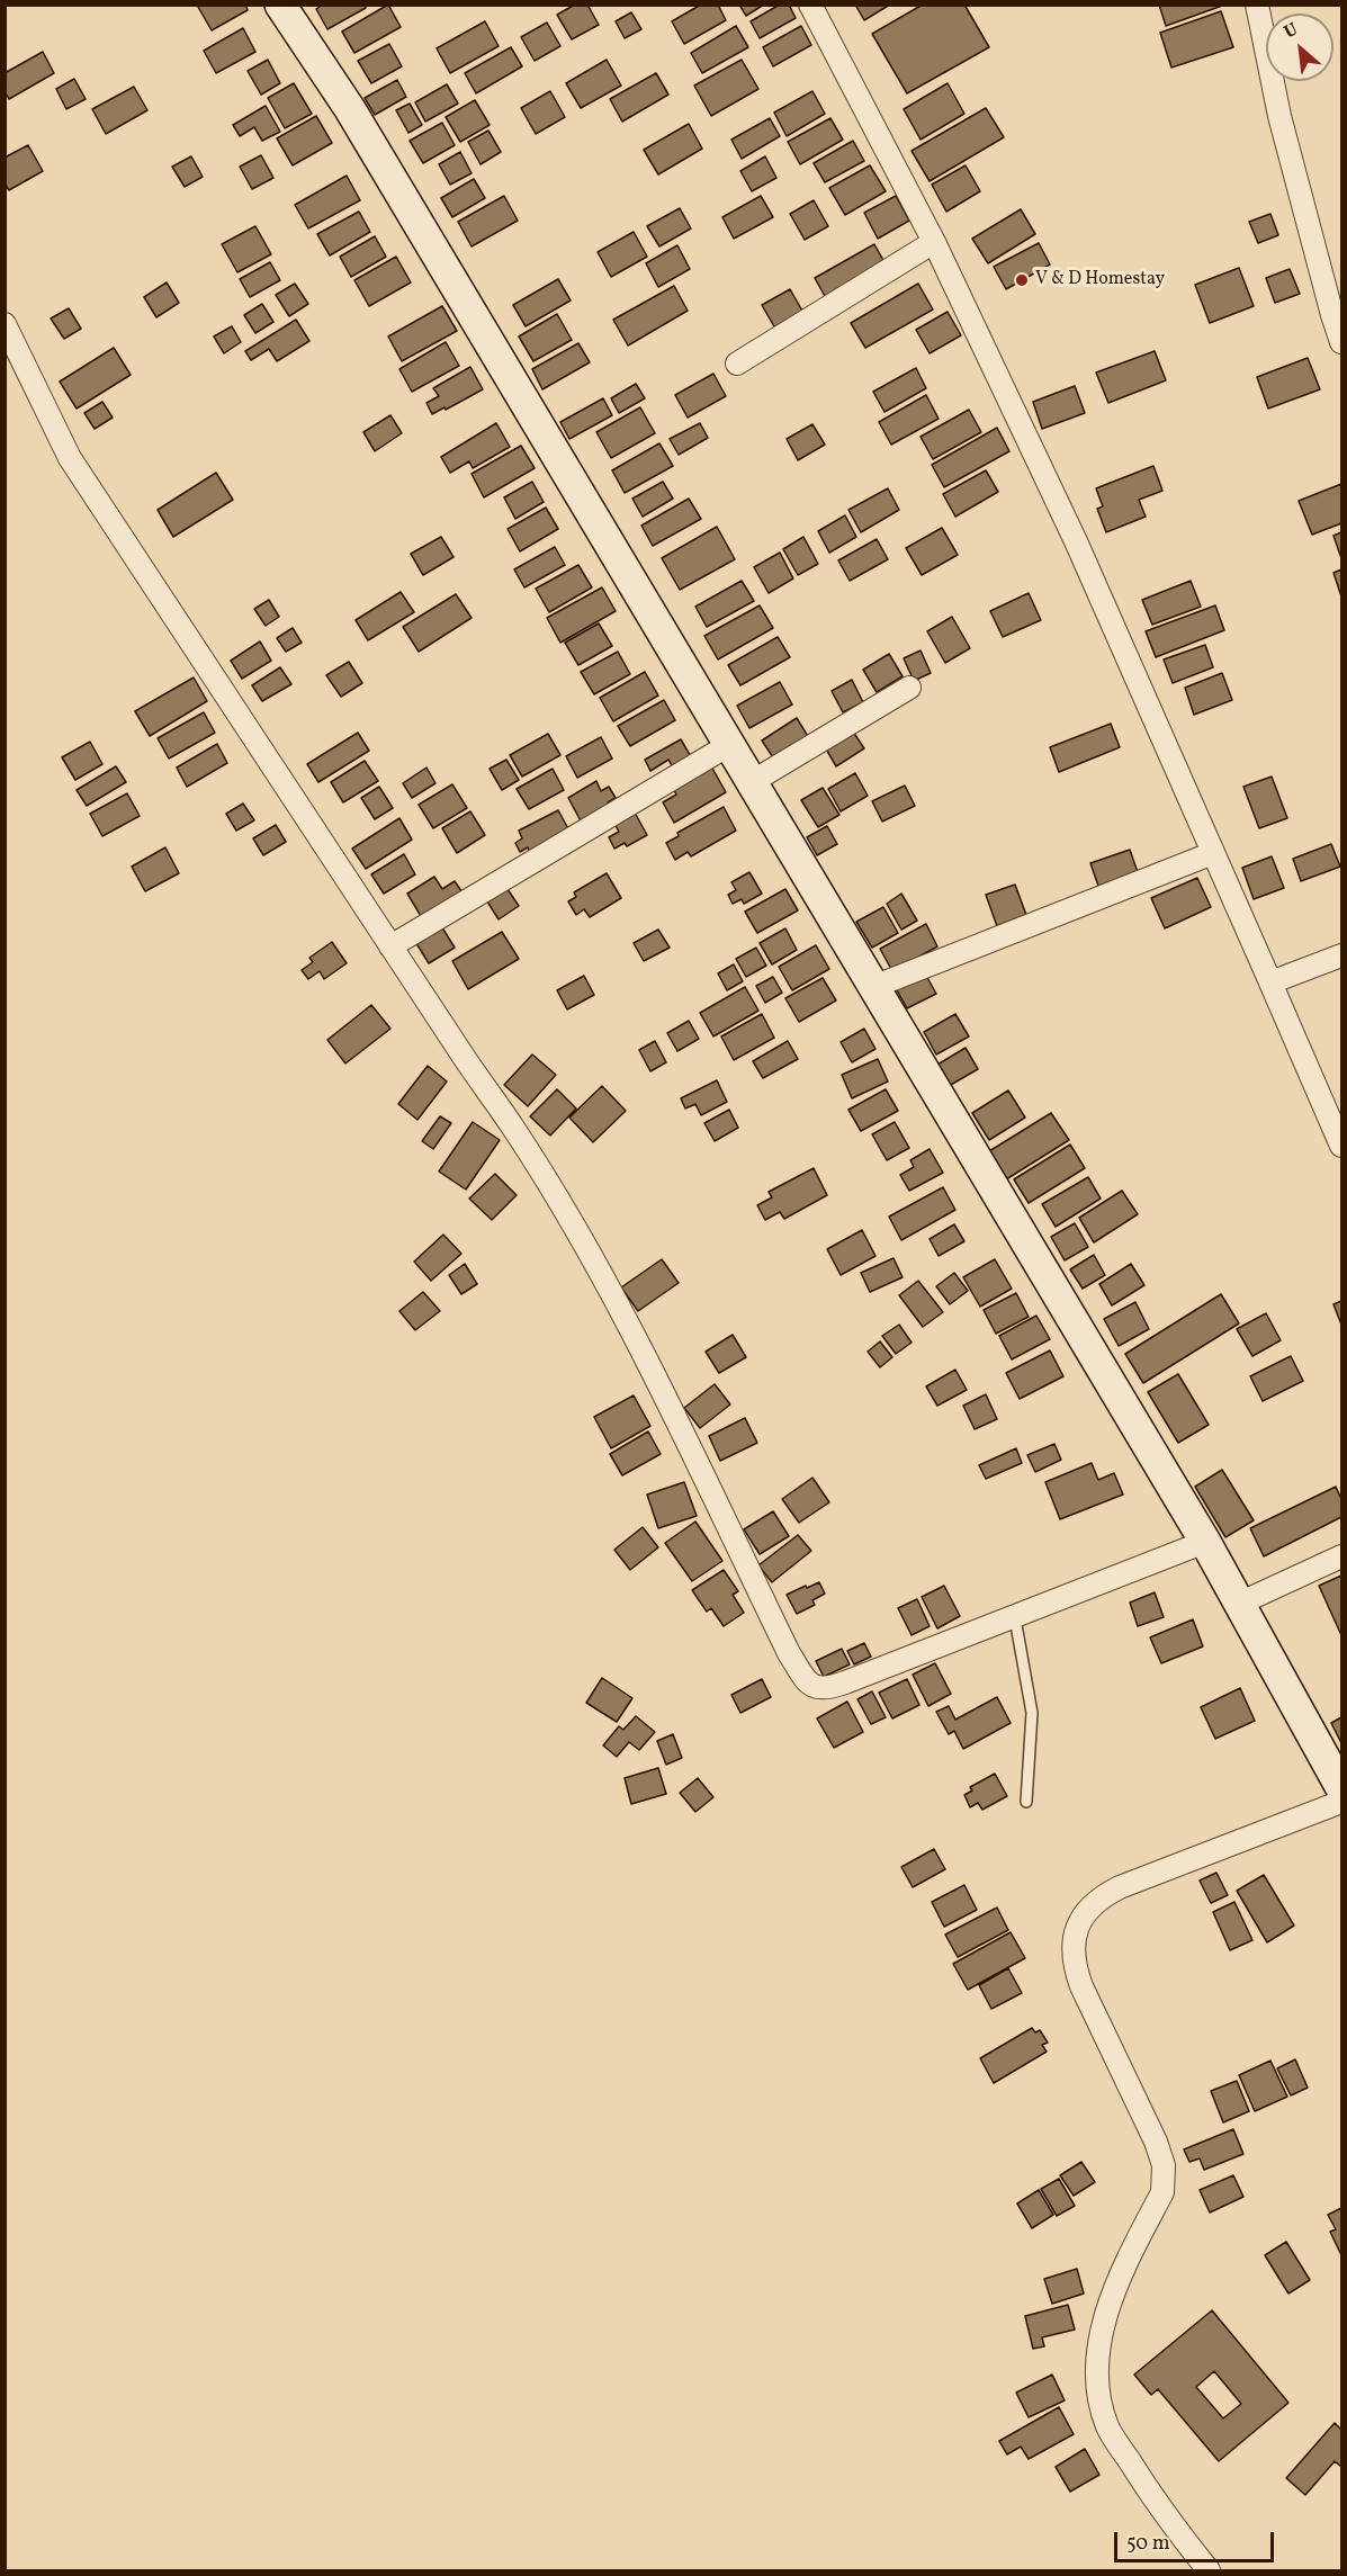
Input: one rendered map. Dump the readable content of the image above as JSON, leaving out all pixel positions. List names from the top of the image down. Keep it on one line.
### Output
{"places":["V & D Homestay"],"scale_bar":"50 m","north":"top left"}
